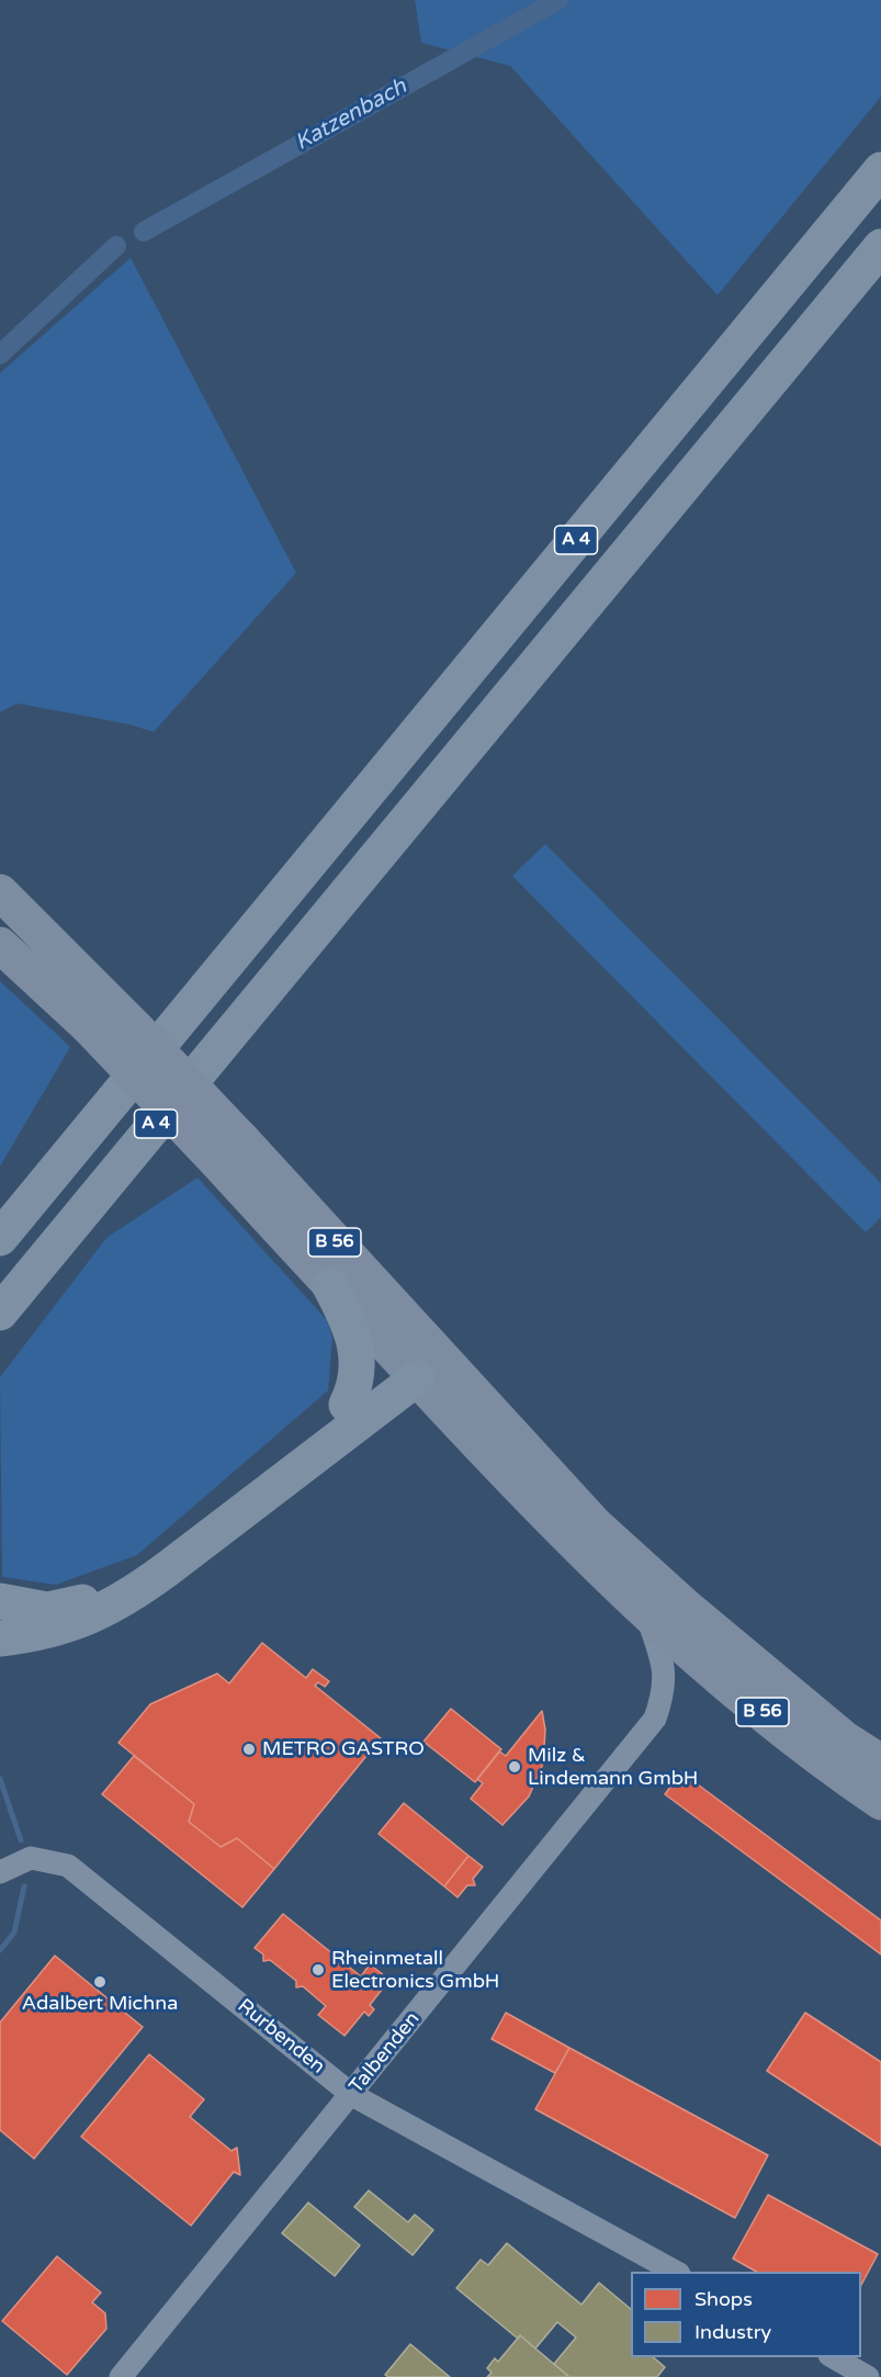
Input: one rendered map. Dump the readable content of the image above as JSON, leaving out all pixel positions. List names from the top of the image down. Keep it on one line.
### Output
{"streets":{"highway":["A 4"],"main road":["B 56"],"street":["Rurbenden","Talbenden"]},"crossings":[["B 56","Talbenden"],["Rurbenden","Talbenden"]],"water":["Katzenbach"],"places":["METRO GASTRO","Milz & Lindemann GmbH","Rheinmetall Electronics GmbH","Adalbert Michna"],"legend":["Shops","Industry"]}
